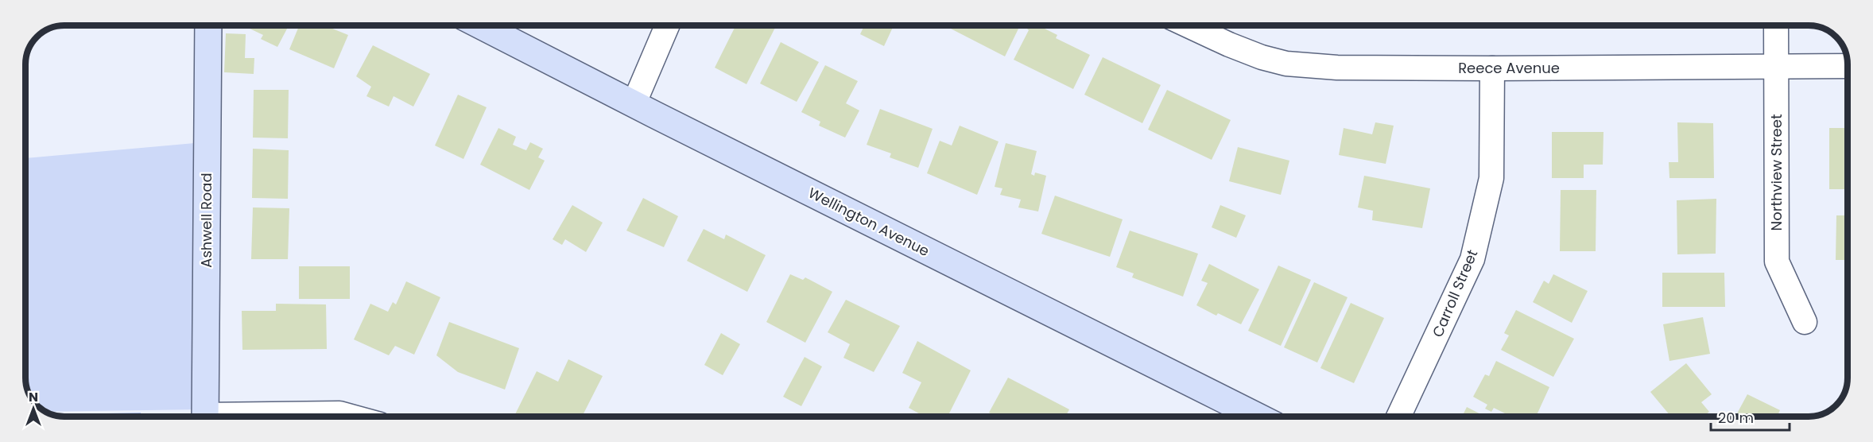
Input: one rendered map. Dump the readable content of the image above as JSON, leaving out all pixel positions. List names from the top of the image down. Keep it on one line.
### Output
{"streets":{"street":["Reece Avenue","Northview Street","Ashwell Road","Wellington Avenue","Carroll Street"]},"crossings":[["Reece Avenue","Northview Street"],["Reece Avenue","Carroll Street"]],"scale_bar":"20 m","north":"top"}
